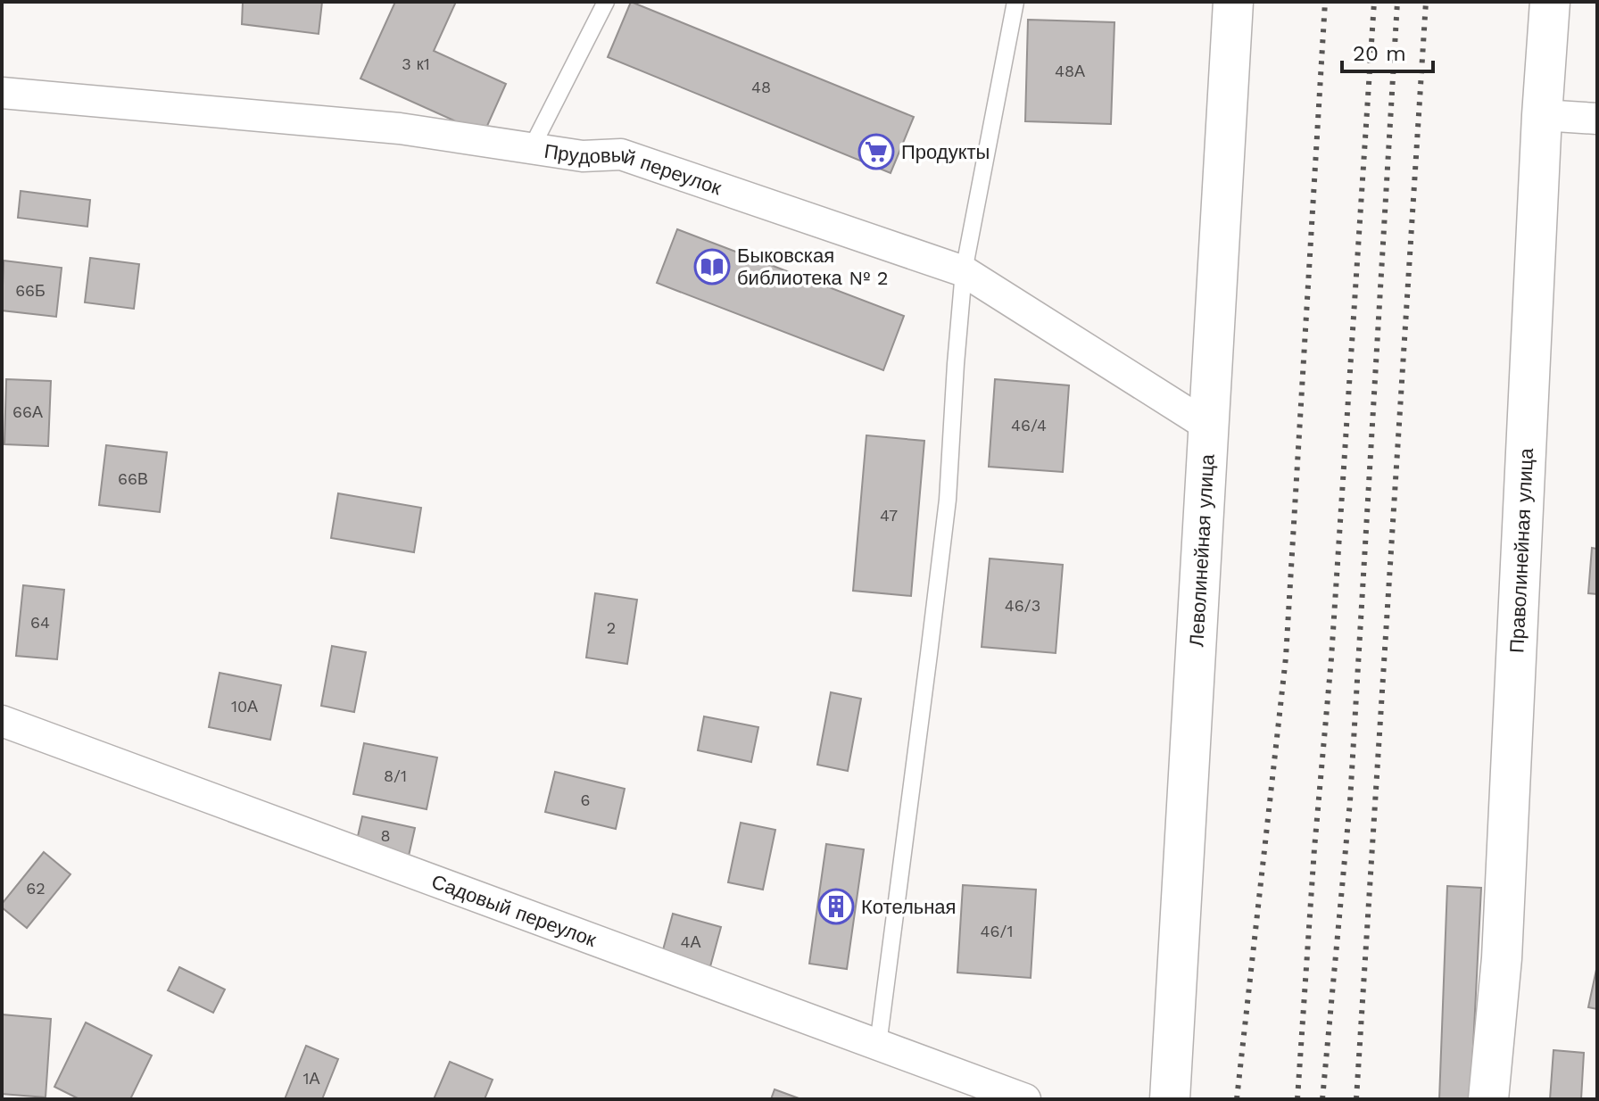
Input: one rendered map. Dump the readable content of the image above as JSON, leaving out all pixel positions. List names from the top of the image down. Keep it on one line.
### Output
{"streets":{"main road":["Леволинейная улица","Праволинейная улица"],"street":["Прудовый переулок","Садовый переулок"]},"crossings":[["Прудовый переулок","Леволинейная улица"]],"places":{"supermarket":["Продукты"],"library":["Быковская библиотека № 2"],"building":["Котельная"]},"house_numbers":["3 к1","48А","48","66Б","66А","46/4","66В","47","46/3","64","2","10А","8/1","6","8","62","46/1","4А","1А"],"scale_bar":"20 m"}
